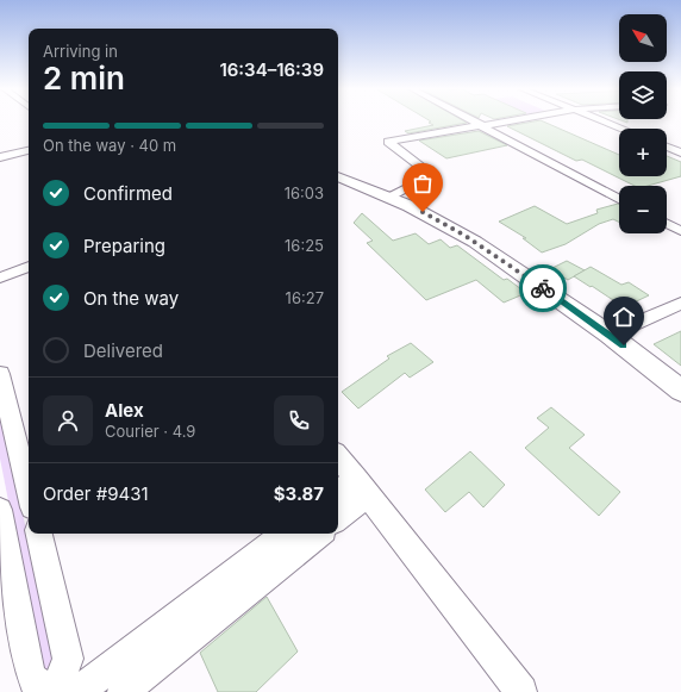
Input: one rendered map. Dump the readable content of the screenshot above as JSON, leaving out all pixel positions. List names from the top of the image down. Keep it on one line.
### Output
{"north":"top left","page":{"map_buttons":["+","−"],"heading":["2 min","Arriving in","16:34–16:39"],"panel":["Alex","Courier · 4.9","Order #9431","$3.87"],"bar":"On the way · 40 m","list":[["Confirmed","16:03"],["Preparing","16:25"],["On the way","16:27"],"Delivered"]}}
